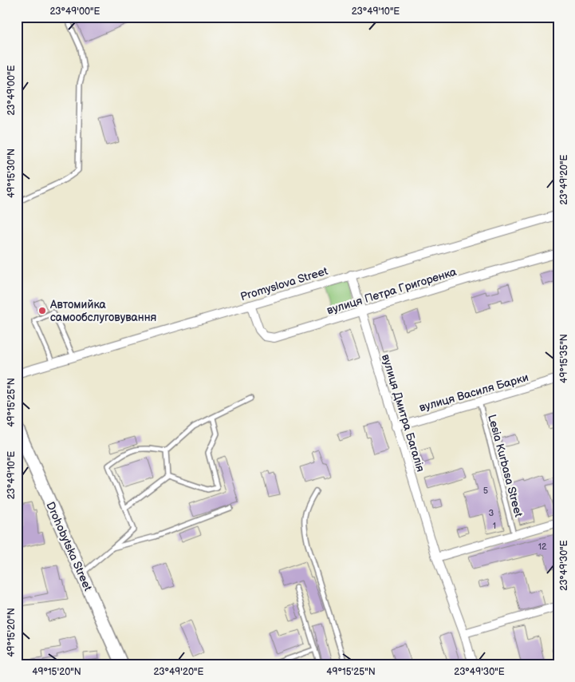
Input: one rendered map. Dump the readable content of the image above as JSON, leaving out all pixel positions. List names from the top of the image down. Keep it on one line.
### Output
{"streets":{"main road":["Drohobytska Street"],"street":["Promyslova Street","вулиця Петра Григоренка","вулиця Василя Барки","вулиця Дмитра Багалія"],"lane":["Lesia Kurbasa Street"]},"crossings":[["Promyslova Street","вулиця Петра Григоренка"],["Promyslova Street","вулиця Дмитра Багалія"],["вулиця Петра Григоренка","вулиця Дмитра Багалія"],["вулиця Василя Барки","вулиця Дмитра Багалія"],["вулиця Василя Барки","Lesia Kurbasa Street"]],"places":["Автомийка самообслуговування"],"house_numbers":["5","3","1","12"],"coordinates":["23°49'00\"E","23°49'10\"E","49°15'30\"N","23°49'20\"E","49°15'35\"N","49°15'25\"N","23°49'30\"E","49°15'20\"N"]}
